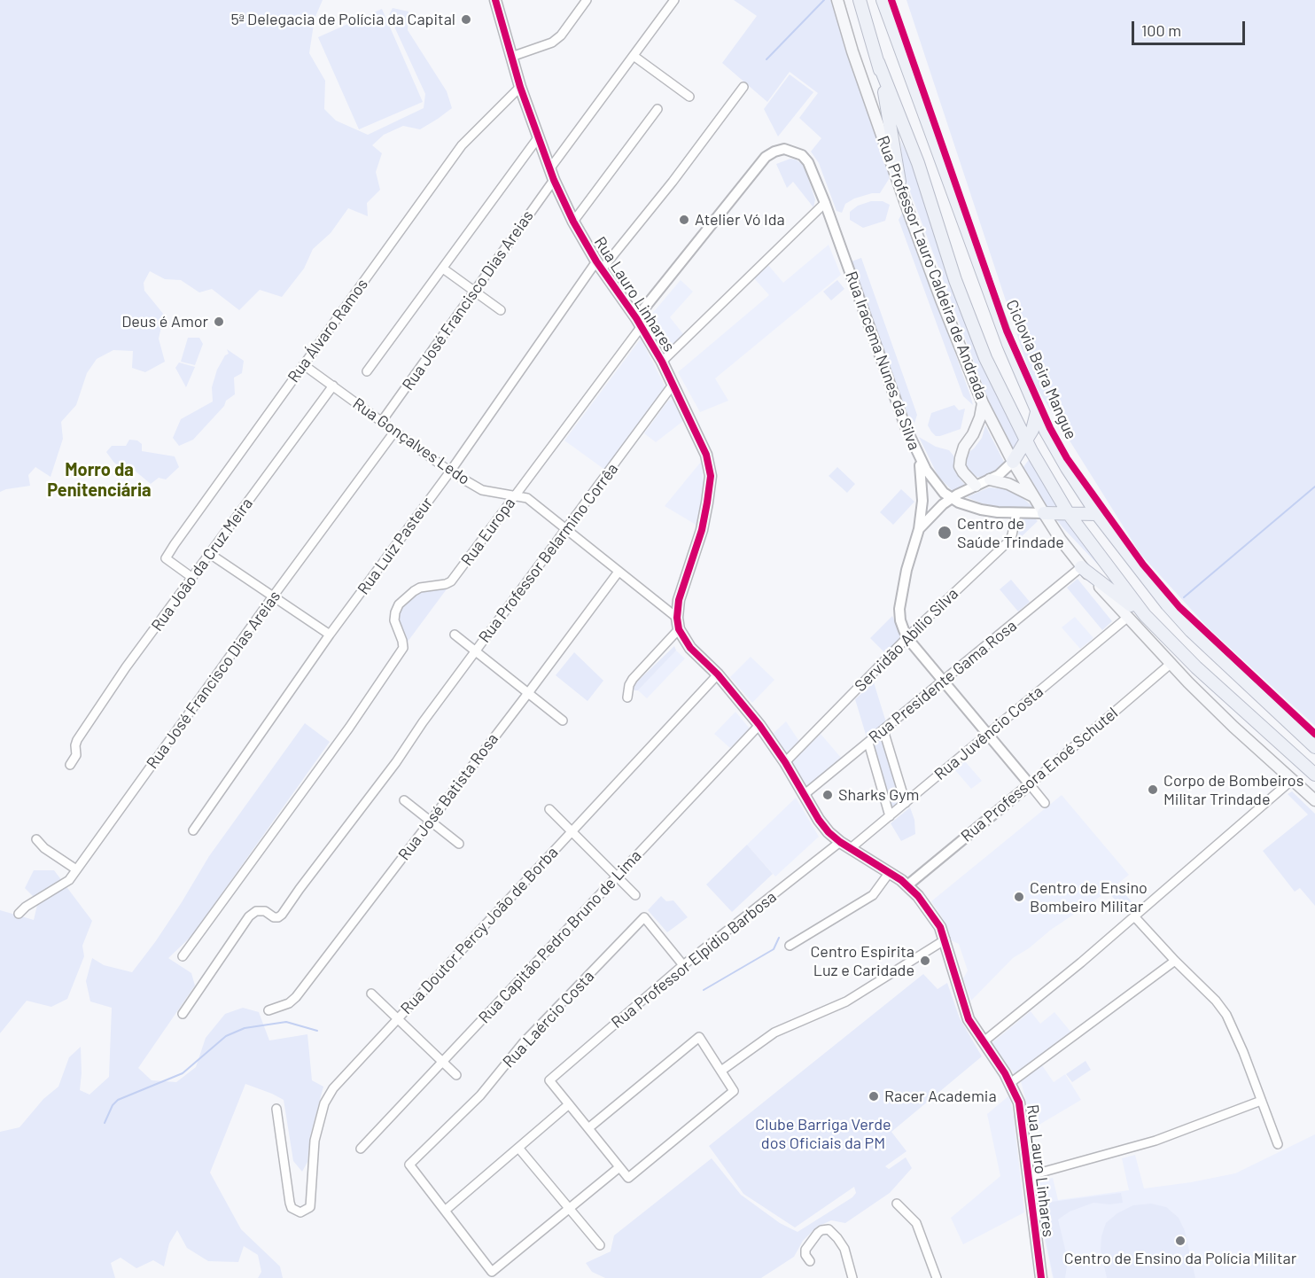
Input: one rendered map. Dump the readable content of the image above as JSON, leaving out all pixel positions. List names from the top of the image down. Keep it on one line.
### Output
{"streets":{"main road":["Rua Professor Lauro Caldeira de Andrada","Rua Lauro Linhares"],"street":["Rua José Francisco Dias Areias","Rua Álvaro Ramos","Rua Iracema Nunes da Silva","Rua Gonçalves Ledo","Rua Europa","Rua Luiz Pasteur","Rua Professor Belarmino Corrêa","Rua João da Cruz Meira","Servidão Abílio Silva","Rua Presidente Gama Rosa","Rua Juvêncio Costa","Rua Professora Enoé Schutel","Rua José Batista Rosa","Rua Doutor Percy João de Borba","Rua Capitão Pedro Bruno de Lima","Rua Professor Elpídio Barbosa","Rua Laércio Costa"],"cycle path":["Ciclovia Beira Mangue"]},"crossings":[["Rua Professor Lauro Caldeira de Andrada","Rua Iracema Nunes da Silva"],["Rua Professor Lauro Caldeira de Andrada","Rua Presidente Gama Rosa"],["Rua Professor Lauro Caldeira de Andrada","Rua Juvêncio Costa"],["Rua Professor Lauro Caldeira de Andrada","Rua Professora Enoé Schutel"],["Rua Lauro Linhares","Rua José Francisco Dias Areias"],["Rua Lauro Linhares","Rua Álvaro Ramos"],["Rua Lauro Linhares","Rua Iracema Nunes da Silva"],["Rua Lauro Linhares","Rua Gonçalves Ledo"],["Rua Lauro Linhares","Rua Europa"],["Rua Lauro Linhares","Rua Luiz Pasteur"],["Rua Lauro Linhares","Rua Professor Belarmino Corrêa"],["Rua Lauro Linhares","Servidão Abílio Silva"],["Rua Lauro Linhares","Rua Presidente Gama Rosa"],["Rua Lauro Linhares","Rua Juvêncio Costa"],["Rua Lauro Linhares","Rua Professora Enoé Schutel"],["Rua Lauro Linhares","Rua Doutor Percy João de Borba"],["Rua Lauro Linhares","Rua Capitão Pedro Bruno de Lima"],["Rua Lauro Linhares","Rua Professor Elpídio Barbosa"],["Rua José Francisco Dias Areias","Rua Gonçalves Ledo"],["Rua Álvaro Ramos","Rua Gonçalves Ledo"],["Rua Álvaro Ramos","Rua João da Cruz Meira"],["Rua Iracema Nunes da Silva","Rua Europa"],["Rua Iracema Nunes da Silva","Servidão Abílio Silva"],["Rua Gonçalves Ledo","Rua Europa"],["Rua Gonçalves Ledo","Rua Luiz Pasteur"],["Rua Gonçalves Ledo","Rua Professor Belarmino Corrêa"],["Rua Gonçalves Ledo","Rua João da Cruz Meira"],["Rua Gonçalves Ledo","Rua José Batista Rosa"],["Rua Professor Elpídio Barbosa","Rua Laércio Costa"]],"districts":["Morro da Penitenciária"],"parks":["Clube Barriga Verde dos Oficiais da PM"],"places":["5ª Delegacia de Polícia da Capital","Atelier Vó Ida","Deus é Amor","Centro de Saúde Trindade","Corpo de Bombeiros Militar Trindade","Sharks Gym","Centro de Ensino Bombeiro Militar","Centro Espirita Luz e Caridade","Racer Academia","Centro de Ensino da Polícia Militar"],"scale_bar":"100 m"}
